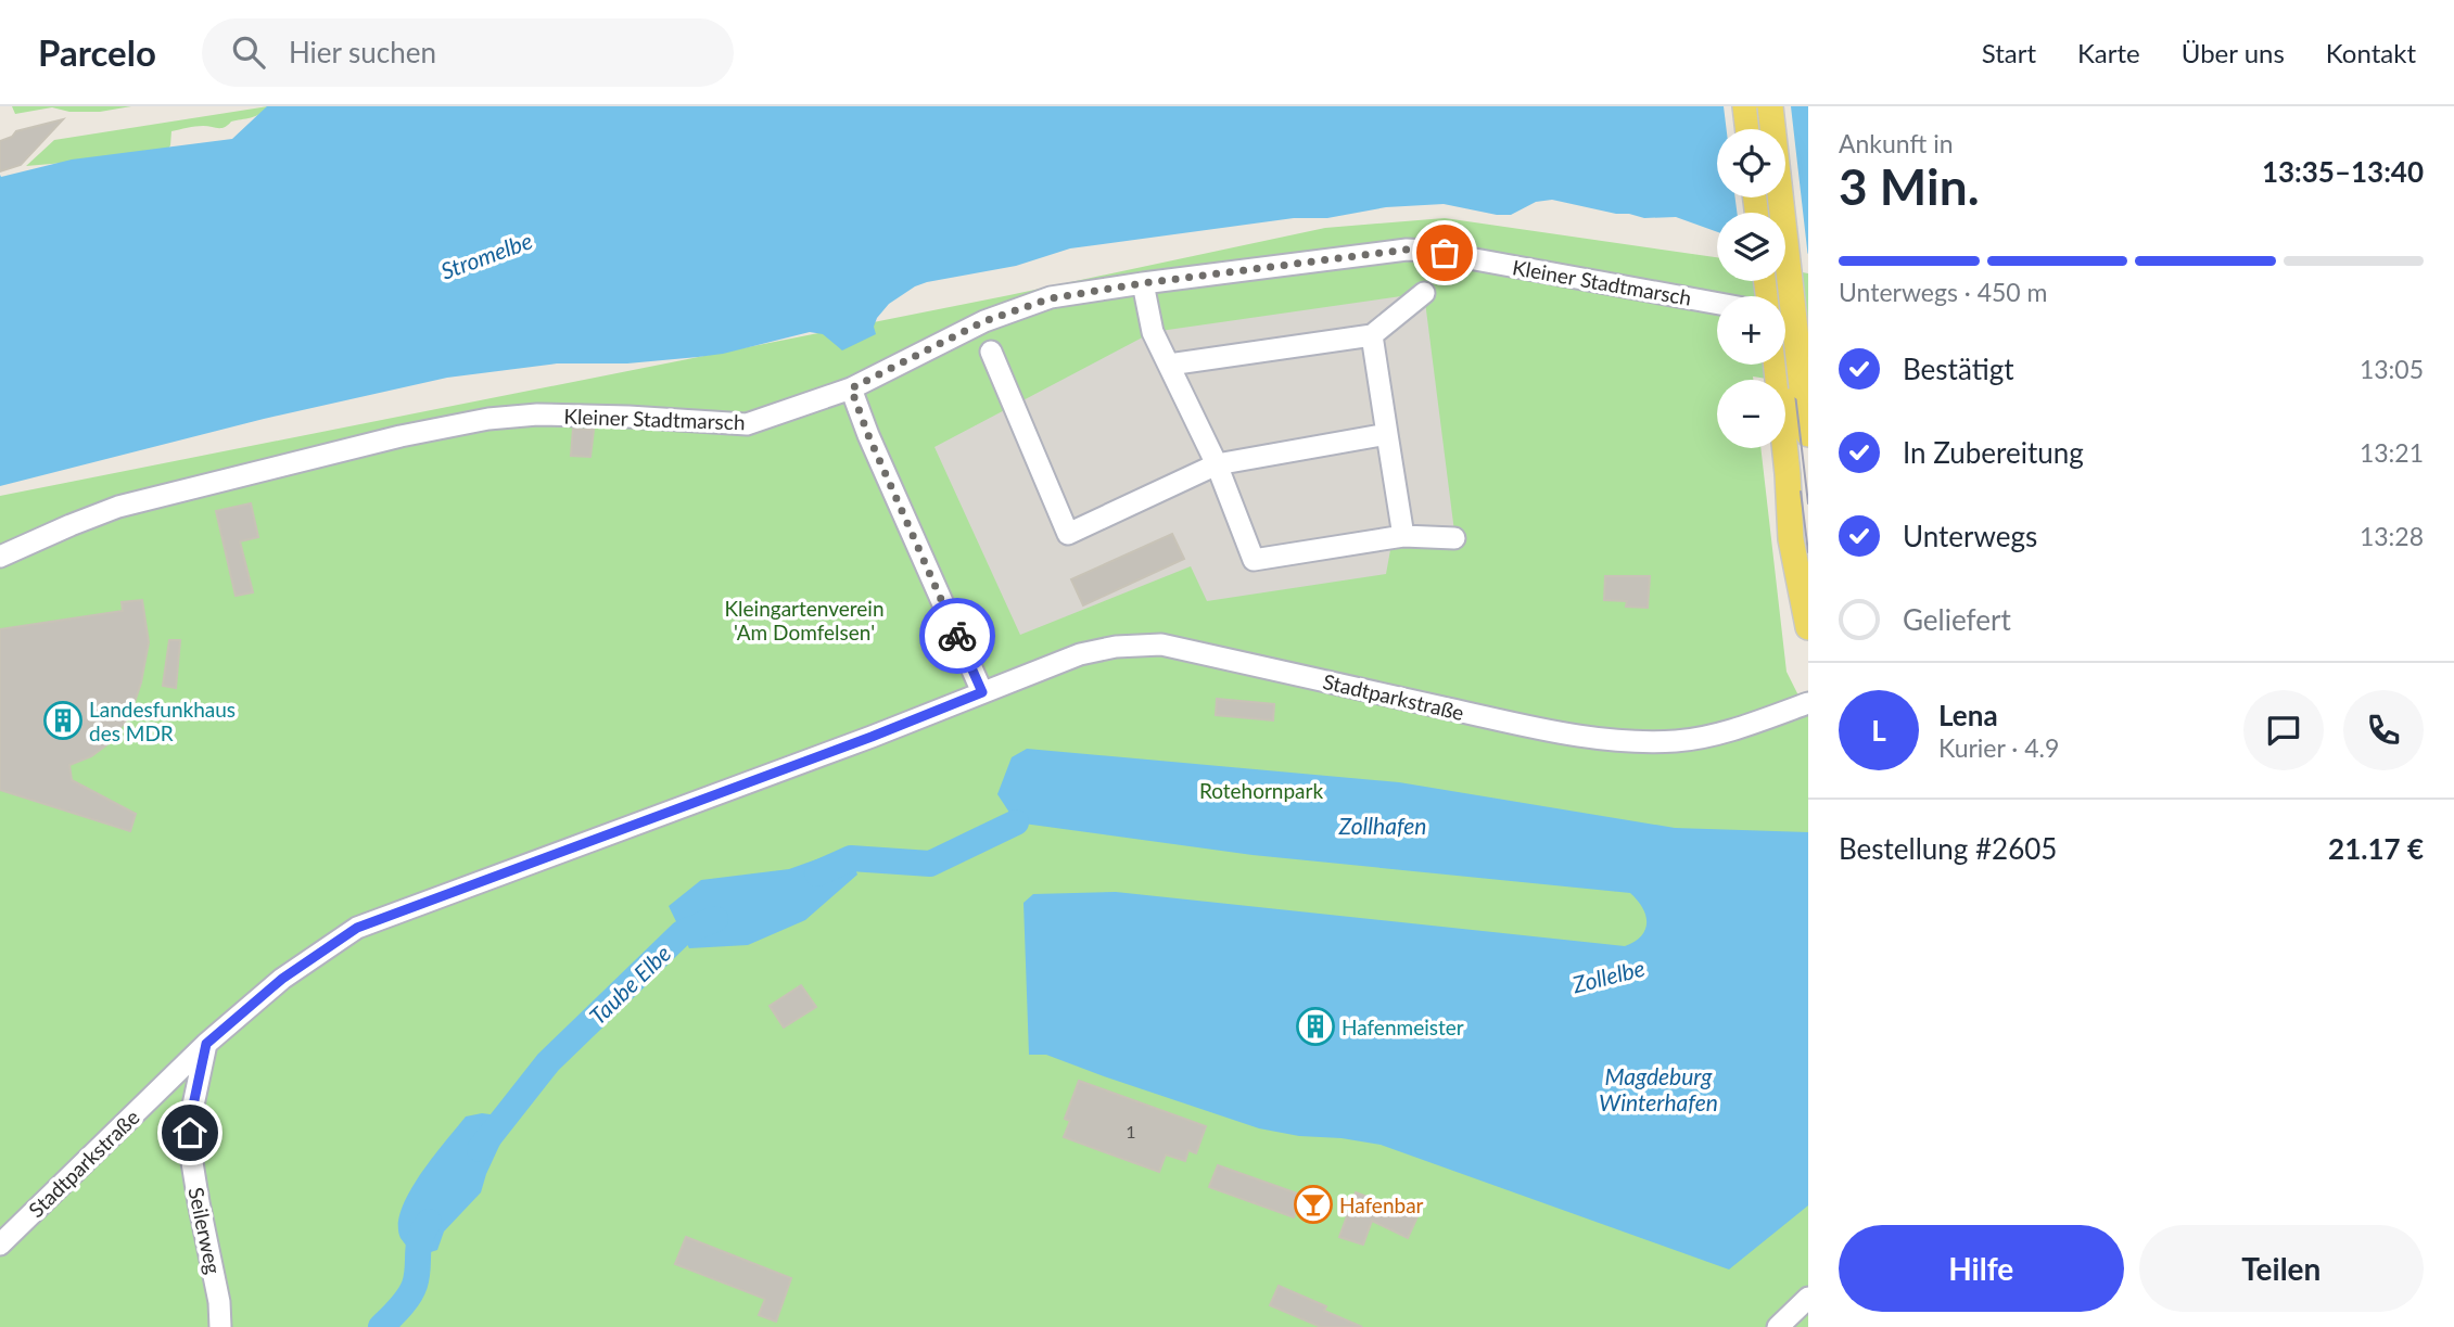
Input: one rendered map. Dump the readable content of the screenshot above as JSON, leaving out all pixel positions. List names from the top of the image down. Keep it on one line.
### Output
{"streets":{"street":["Kleiner Stadtmarsch","Stadtparkstraße","Seilerweg"]},"crossings":[["Stadtparkstraße","Seilerweg"]],"water":["Stromelbe","Zollhafen","Zollelbe","Taube Elbe","Magdeburg Winterhafen"],"parks":["Kleingartenverein 'Am Domfelsen'","Rotehornpark"],"places":{"building":["Landesfunkhaus des MDR","Hafenmeister"],"bar":["Hafenbar"]},"house_numbers":["1"],"page":{"header":"Parcelo","search":"Hier suchen","nav":["Start","Karte","Über uns","Kontakt"],"heading":["3 Min.","Ankunft in","13:35–13:40"],"panel":["Lena","Kurier · 4.9","Bestellung #2605","21.17 €"],"map_buttons":["+","−"],"bar":"Unterwegs · 450 m","list":[["Bestätigt","13:05"],["In Zubereitung","13:21"],["Unterwegs","13:28"],"Geliefert"],"round":"L","buttons":["Hilfe","Teilen"]}}
